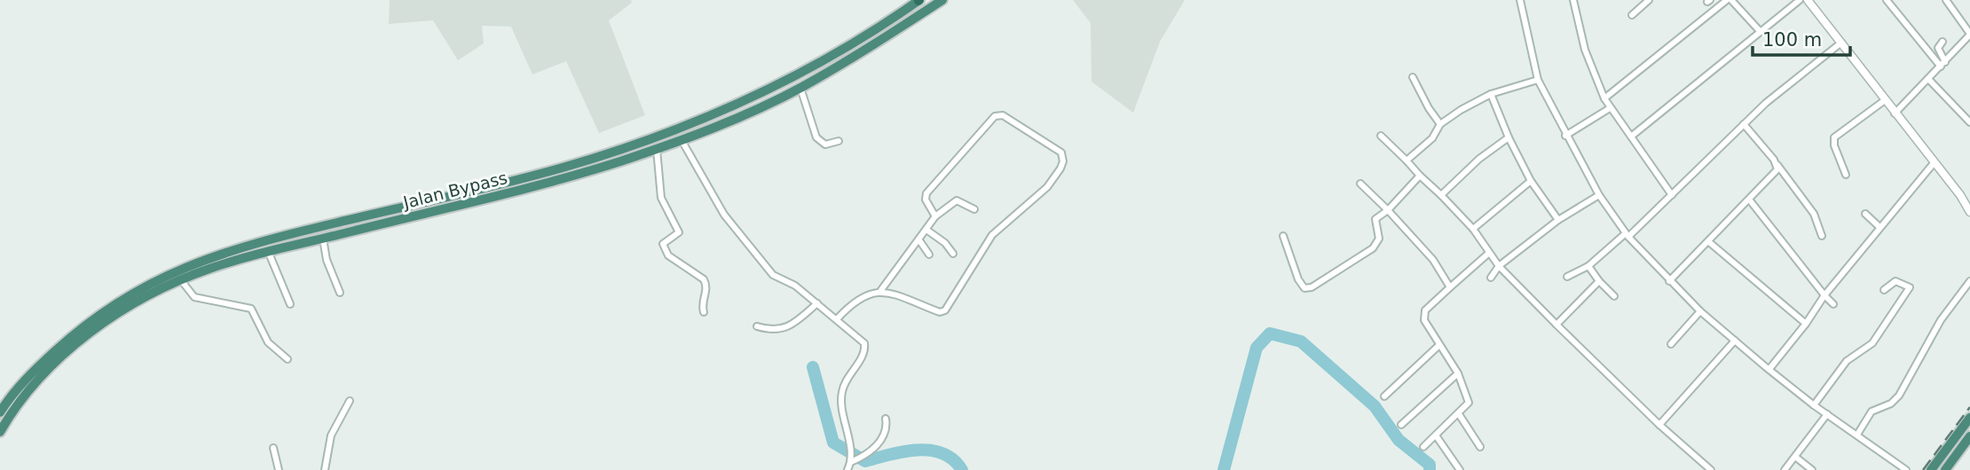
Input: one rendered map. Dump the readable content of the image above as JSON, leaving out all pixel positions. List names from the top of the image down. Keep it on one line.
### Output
{"streets":{"highway":["Jalan Bypass"]},"scale_bar":"100 m"}
